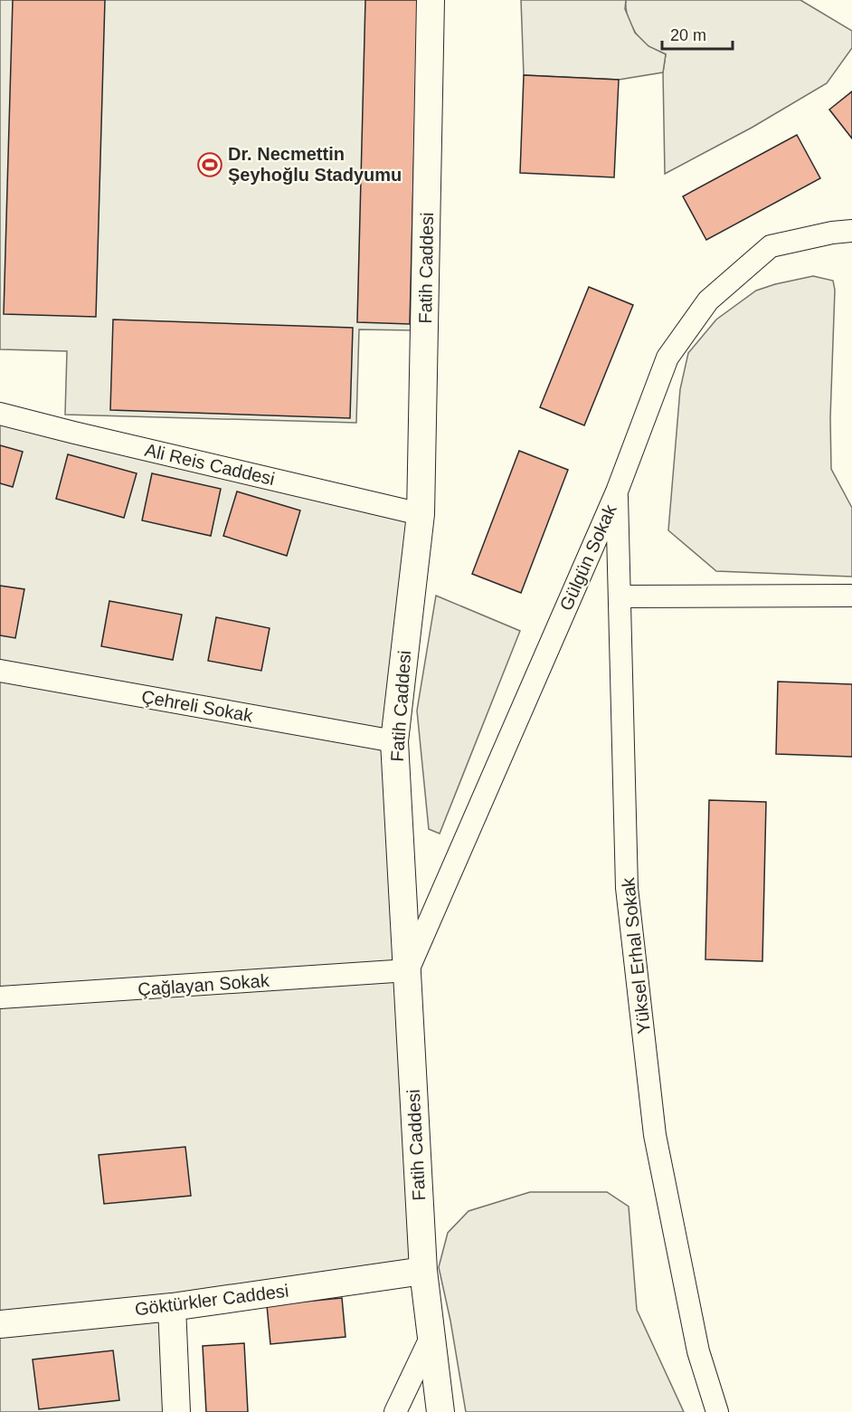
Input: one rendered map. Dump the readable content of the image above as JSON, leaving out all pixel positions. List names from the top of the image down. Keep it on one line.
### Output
{"streets":{"street":["Fatih Caddesi","Ali Reis Caddesi","Gülgün Sokak","Çehreli Sokak","Yüksel Erhal Sokak","Çağlayan Sokak","Göktürkler Caddesi"]},"crossings":[["Fatih Caddesi","Ali Reis Caddesi"],["Fatih Caddesi","Gülgün Sokak"],["Fatih Caddesi","Çehreli Sokak"],["Fatih Caddesi","Çağlayan Sokak"],["Fatih Caddesi","Göktürkler Caddesi"],["Gülgün Sokak","Yüksel Erhal Sokak"],["Gülgün Sokak","Çağlayan Sokak"]],"places":{"sports":["Dr. Necmettin Şeyhoğlu Stadyumu"]},"scale_bar":"20 m"}
